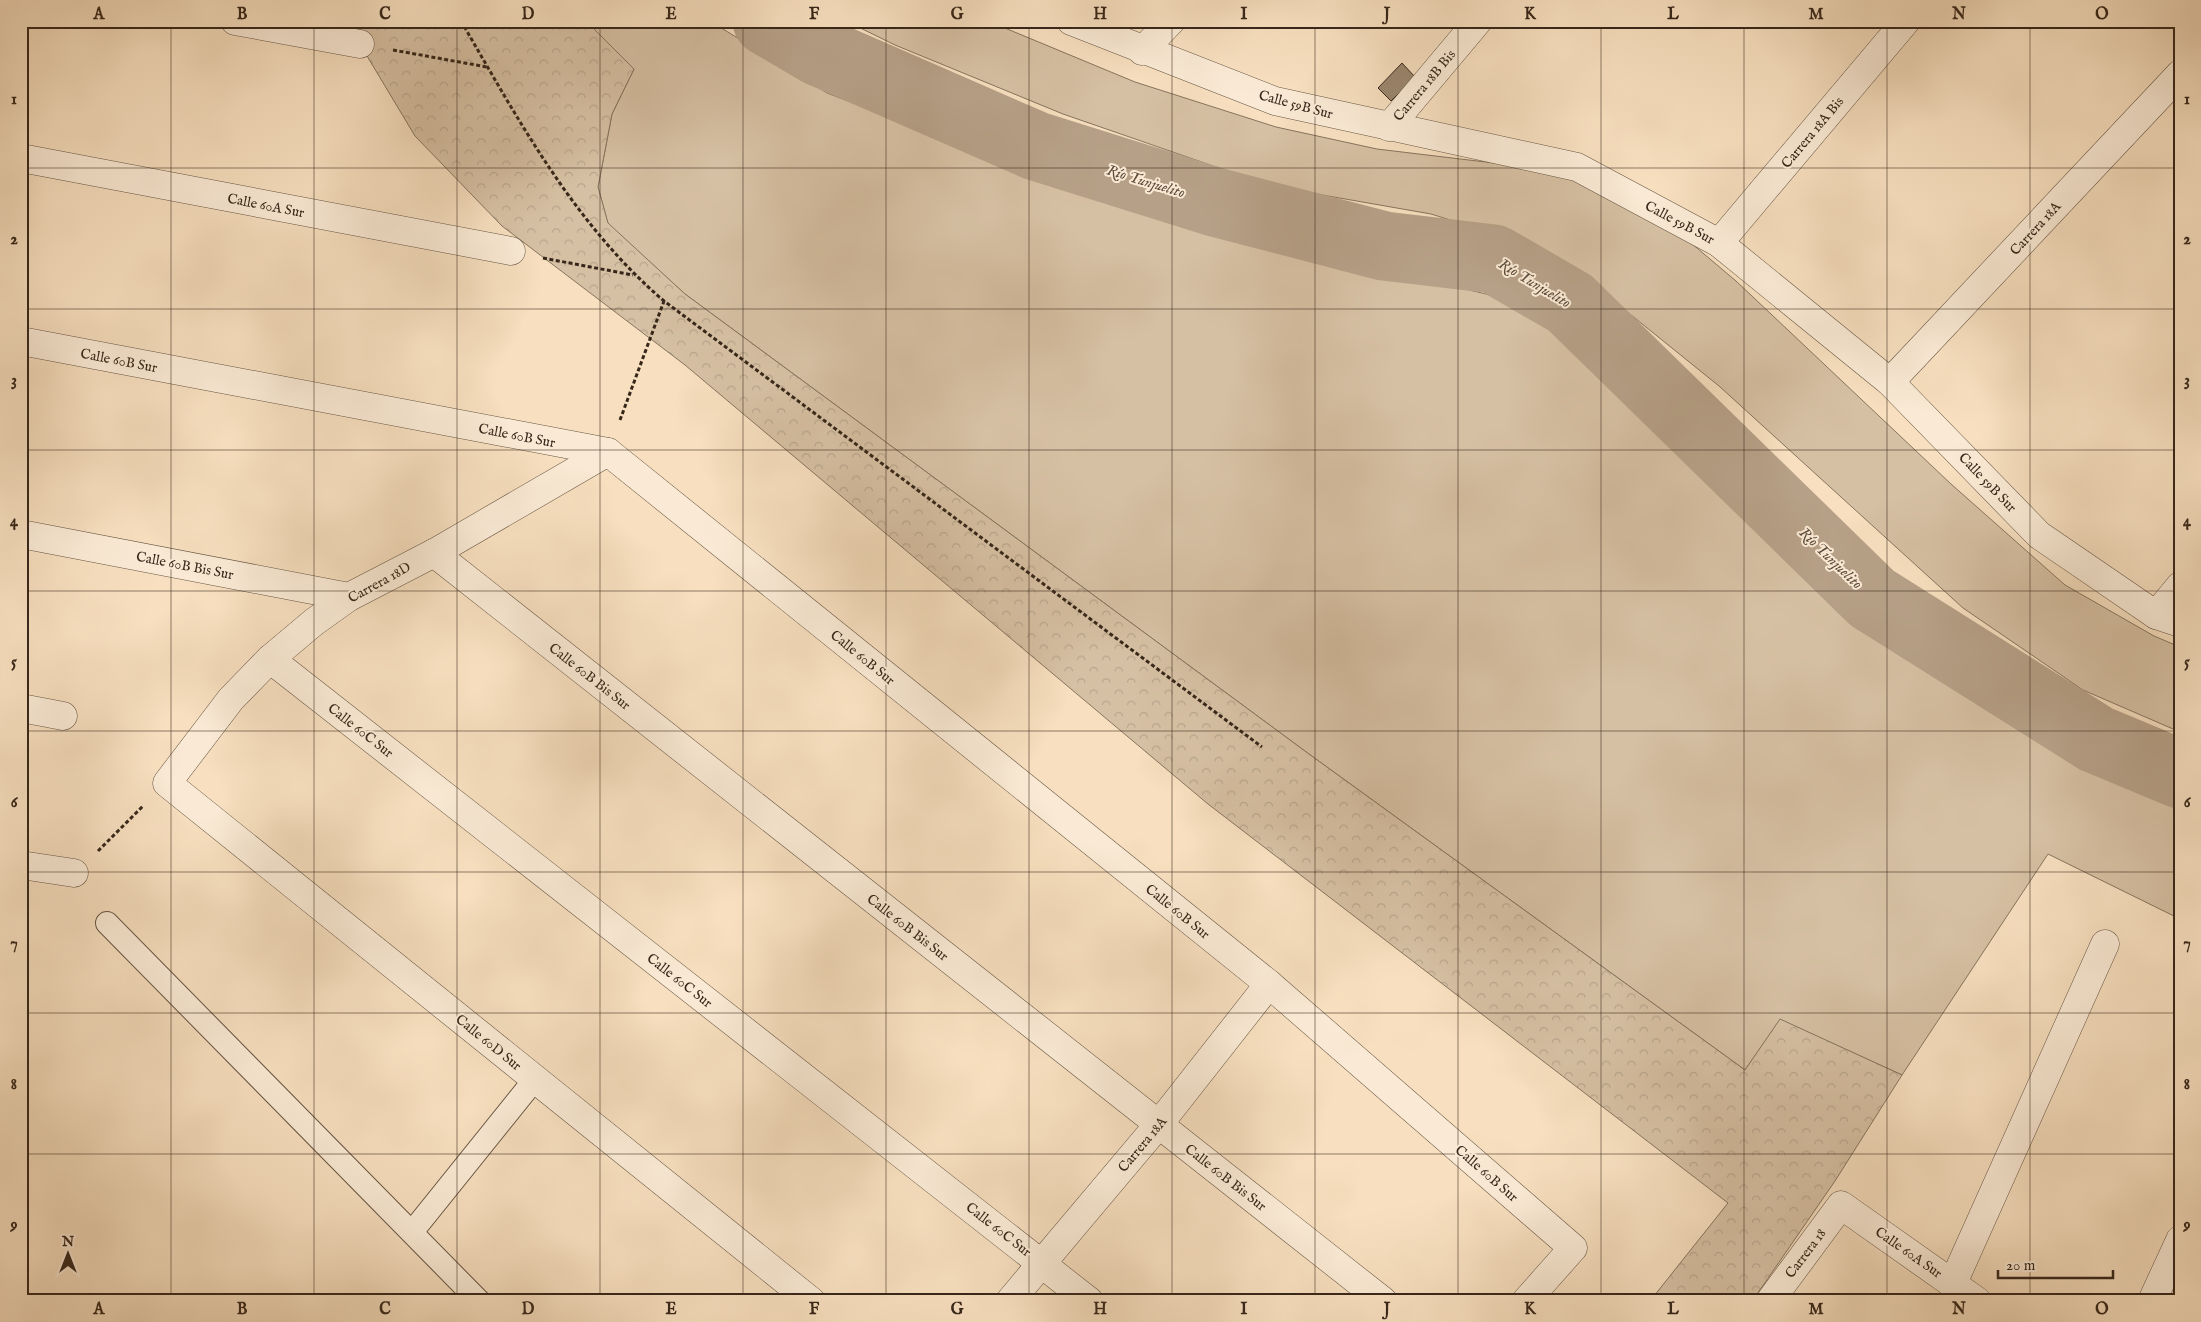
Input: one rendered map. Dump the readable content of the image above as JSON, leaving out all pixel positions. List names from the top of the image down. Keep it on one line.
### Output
{"streets":{"street":["Carrera 18B Bis","Calle 59B Sur","Carrera 18A Bis","Calle 60A Sur","Carrera 18A","Calle 60B Sur","Calle 60B Bis Sur","Carrera 18D","Calle 60C Sur","Calle 60D Sur","Carrera 18"]},"crossings":[["Carrera 18B Bis","Calle 59B Sur"],["Calle 59B Sur","Carrera 18A Bis"],["Calle 59B Sur","Carrera 18A"],["Calle 60A Sur","Carrera 18"],["Carrera 18A","Calle 60B Sur"],["Carrera 18A","Calle 60B Bis Sur"],["Carrera 18A","Calle 60C Sur"],["Calle 60B Sur","Carrera 18D"],["Calle 60B Bis Sur","Carrera 18D"],["Carrera 18D","Calle 60C Sur"],["Carrera 18D","Calle 60D Sur"]],"water":["Río Tunjuelito"],"scale_bar":"20 m","north":"top","grid":{"columns":["A","B","C","D","E","F","G","H","I","J","K","L","M","N","O"],"rows":["1","2","3","4","5","6","7","8","9"]}}
